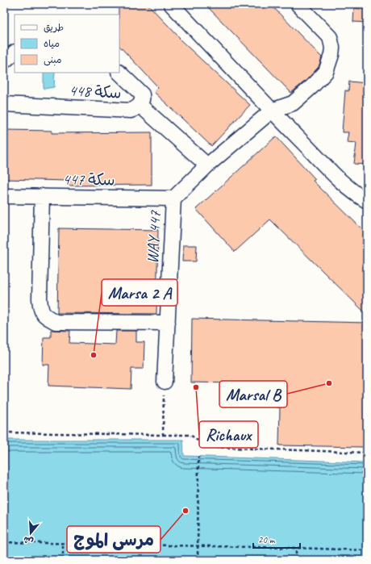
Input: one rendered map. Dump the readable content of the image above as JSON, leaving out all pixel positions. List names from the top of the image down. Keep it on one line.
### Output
{"streets":{"street":["سكة 448","سكة 447","WAY 447"]},"crossings":[["سكة 447","WAY 447"]],"places":["Marsa 2 A","Marsal B","Richaux","مرسى الموج"],"legend":["طريق","مياه","مبنى"],"scale_bar":"20 m","north":"bottom"}
